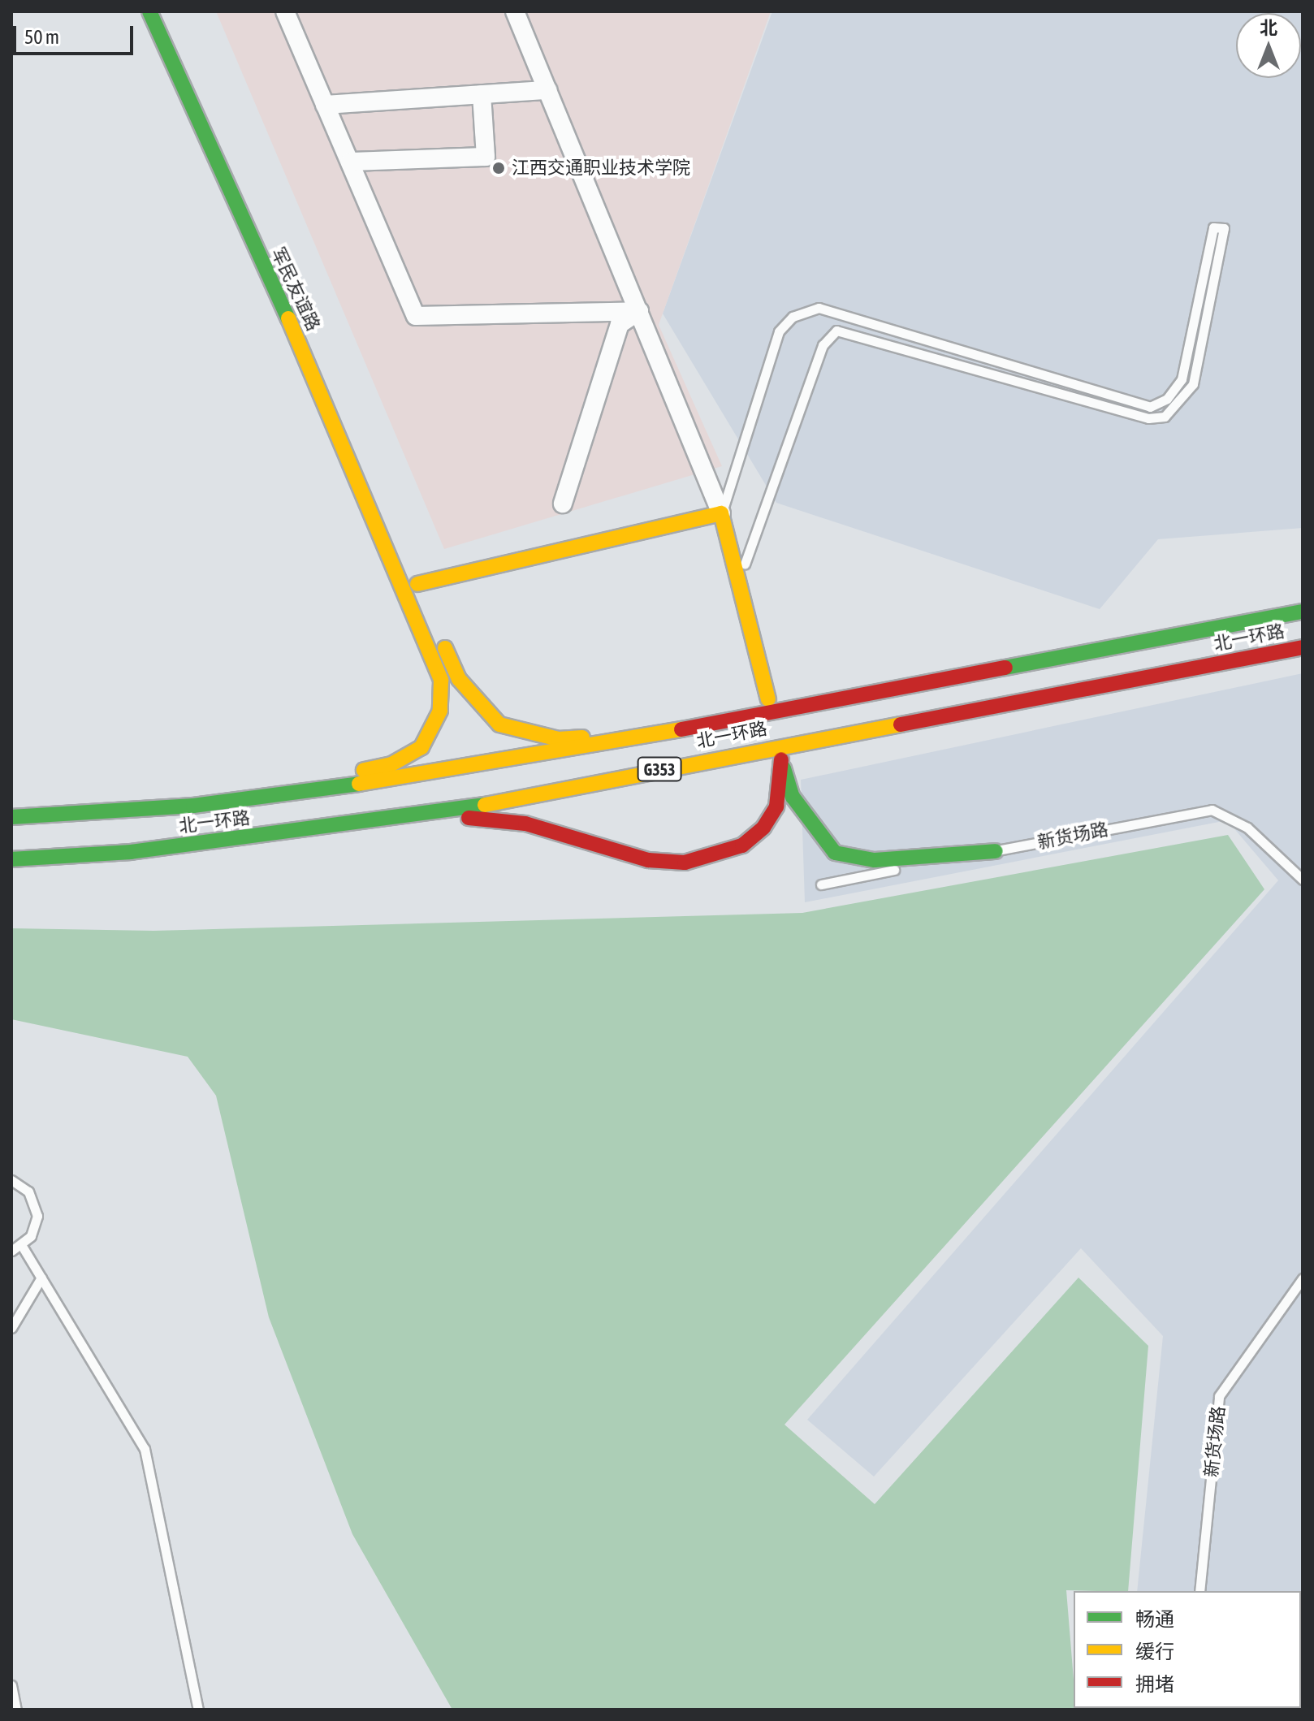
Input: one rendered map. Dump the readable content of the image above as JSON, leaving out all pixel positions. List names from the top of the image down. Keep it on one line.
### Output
{"streets":{"main road":["军民友谊路","北一环路","G353"],"lane":["新货场路"]},"crossings":[["军民友谊路","北一环路"]],"places":["江西交通职业技术学院"],"legend":["畅通","缓行","拥堵"],"scale_bar":"50 m","north":"top"}
